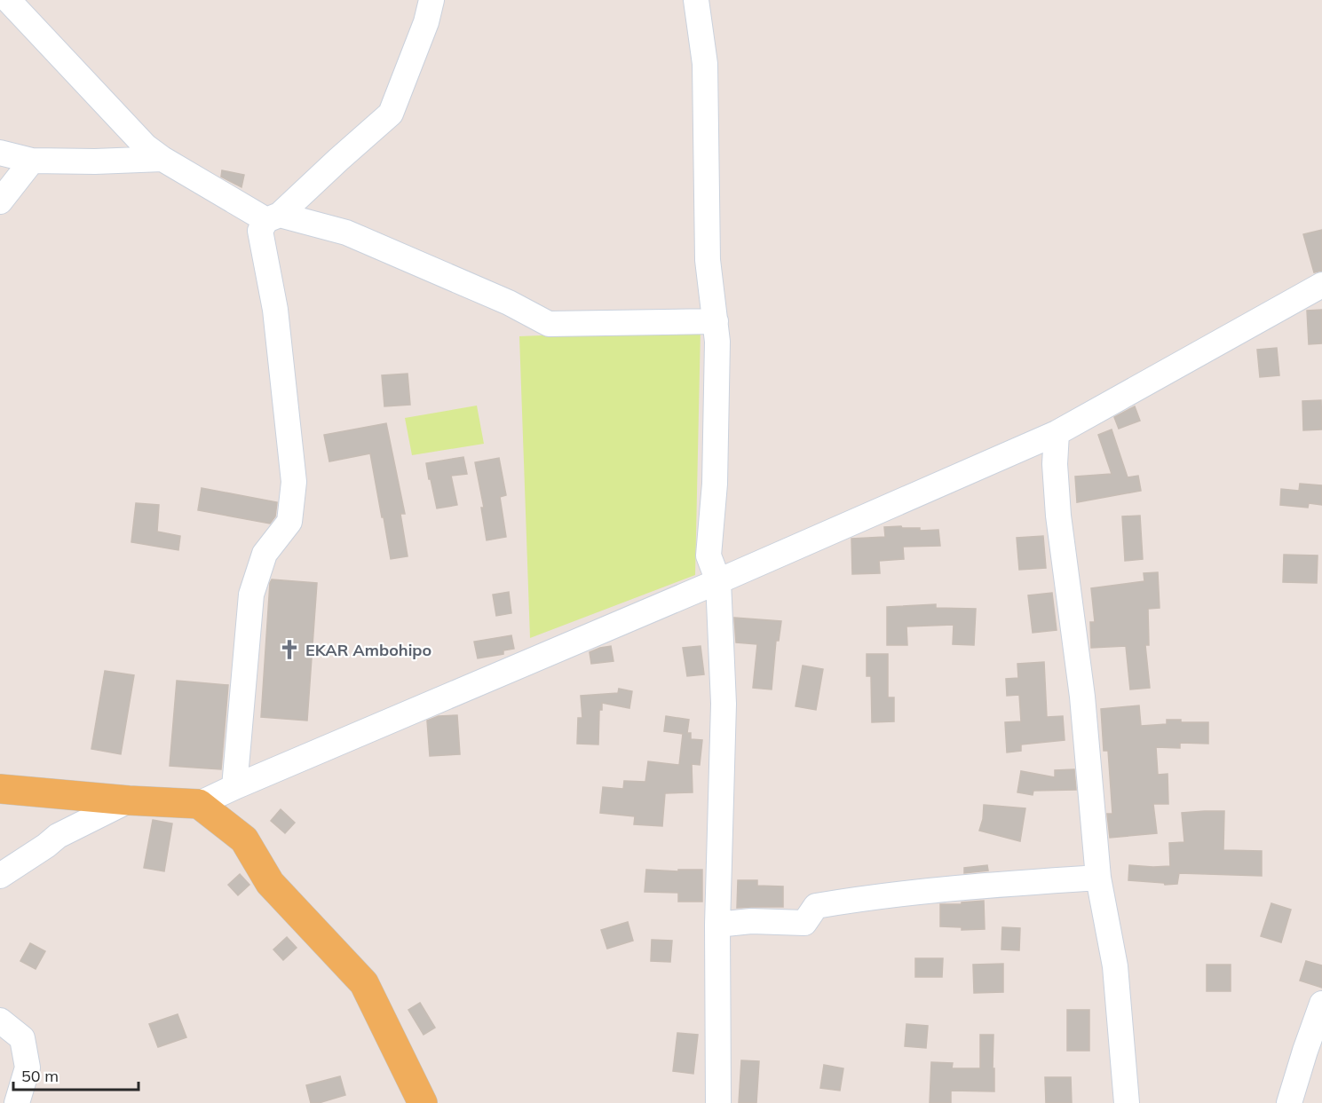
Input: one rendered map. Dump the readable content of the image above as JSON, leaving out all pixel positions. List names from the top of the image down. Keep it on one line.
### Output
{"places":{"church":["EKAR Ambohipo"]},"scale_bar":"50 m"}
